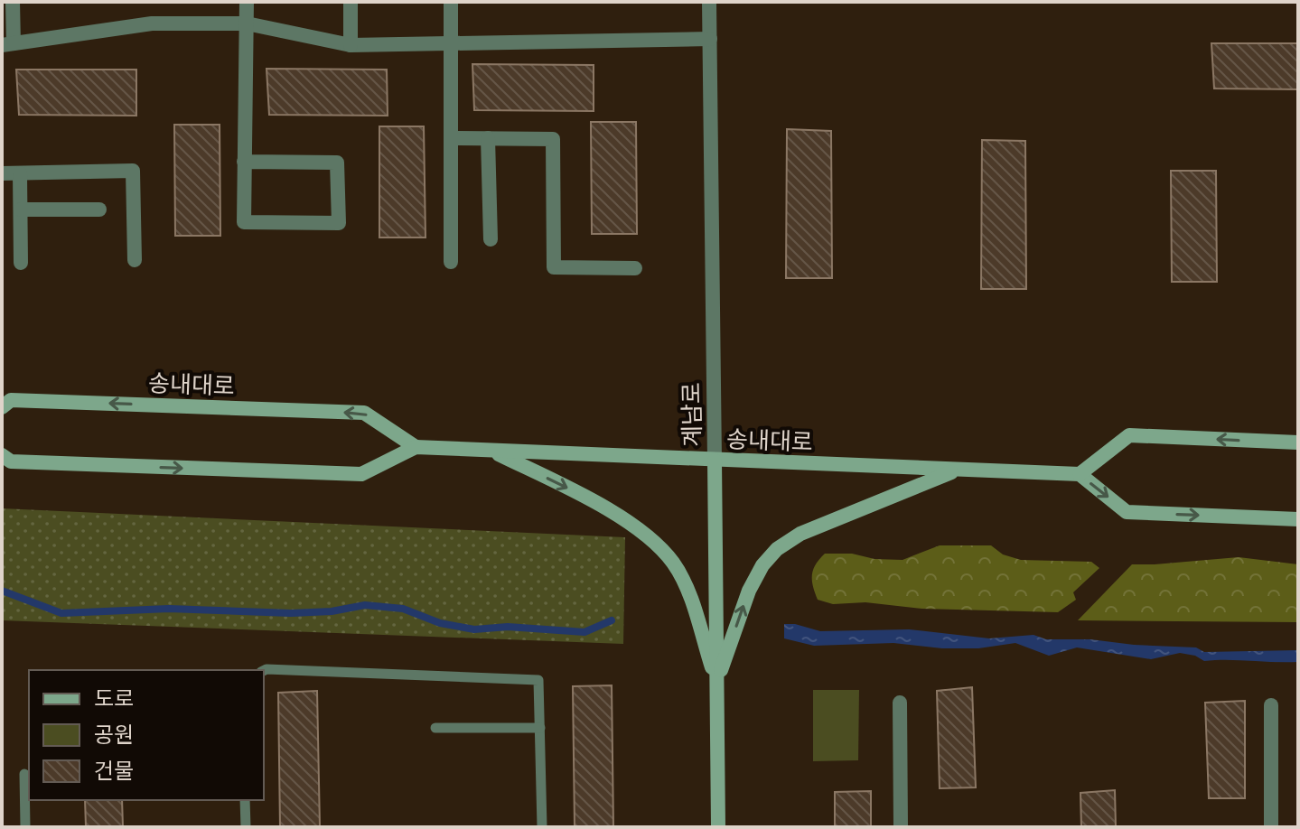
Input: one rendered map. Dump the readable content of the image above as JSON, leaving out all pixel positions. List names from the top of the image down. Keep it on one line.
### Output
{"streets":{"street":["송내대로","계남로"]},"crossings":[["송내대로","계남로"]],"legend":["도로","공원","건물"]}
